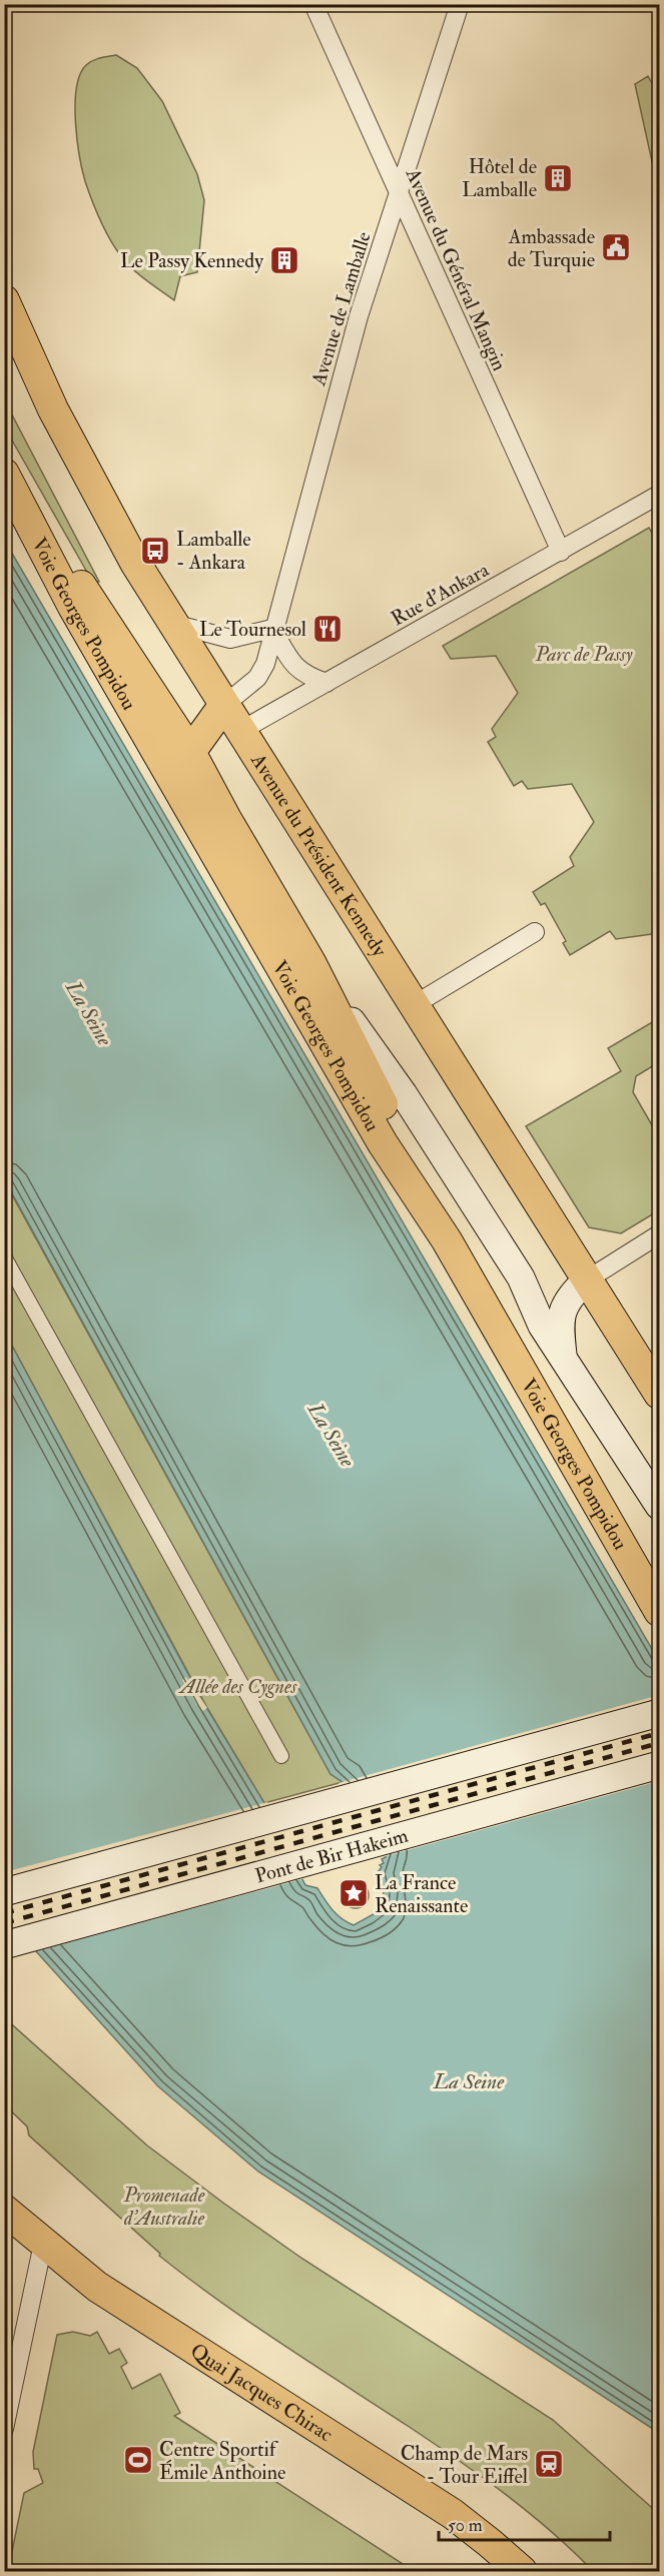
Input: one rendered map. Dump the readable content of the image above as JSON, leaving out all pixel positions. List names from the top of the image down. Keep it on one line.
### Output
{"streets":{"main road":["Voie Georges Pompidou","Avenue du Président Kennedy","Pont de Bir Hakeim","Quai Jacques Chirac"],"street":["Avenue du Général Mangin","Avenue de Lamballe","Rue d'Ankara"]},"crossings":[["Avenue du Général Mangin","Avenue de Lamballe"],["Avenue du Général Mangin","Rue d'Ankara"],["Avenue de Lamballe","Avenue du Président Kennedy"],["Rue d'Ankara","Avenue du Président Kennedy"]],"water":["La Seine"],"parks":["Parc de Passy","Allée des Cygnes","Promenade d'Australie"],"places":{"building":["Hôtel de Lamballe","Le Passy Kennedy"],"public building":["Ambassade de Turquie"],"bus stop":["Lamballe - Ankara"],"restaurant":["Le Tournesol"],"place":["La France Renaissante"],"sports":["Centre Sportif Émile Anthoine"],"station":["Champ de Mars - Tour Eiffel"]},"scale_bar":"50 m"}
